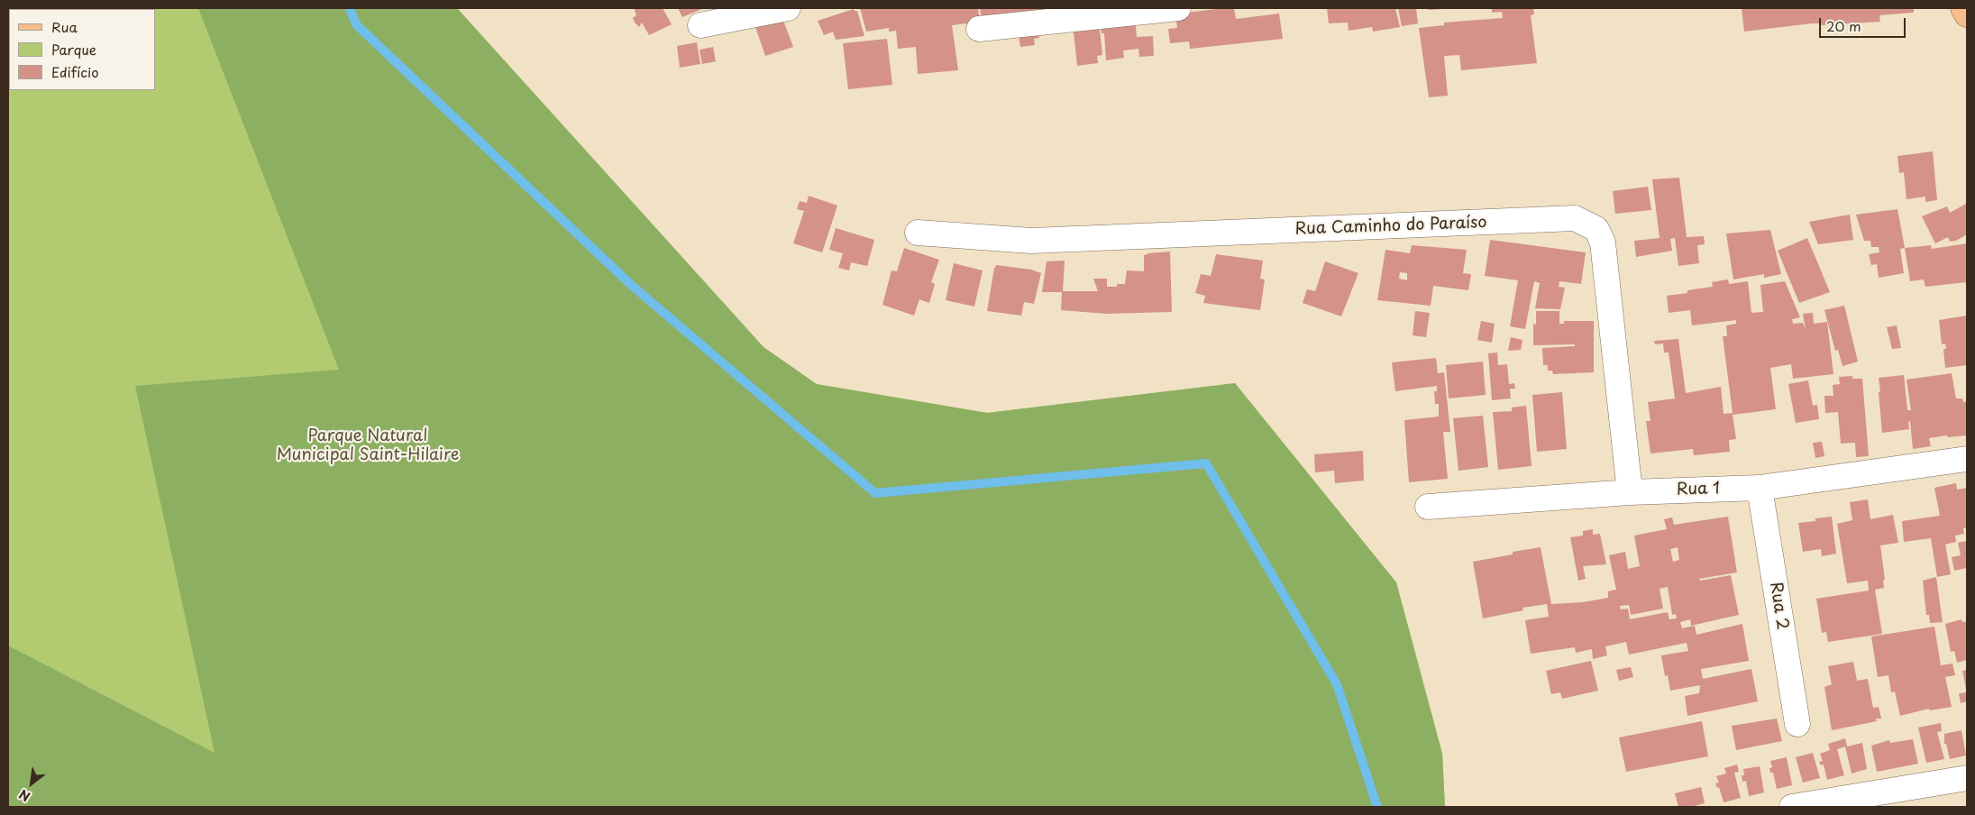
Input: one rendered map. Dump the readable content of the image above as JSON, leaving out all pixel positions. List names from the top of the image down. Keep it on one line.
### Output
{"streets":{"street":["Rua Caminho do Paraíso","Rua 1","Rua 2"]},"crossings":[["Rua Caminho do Paraíso","Rua 1"],["Rua 1","Rua 2"]],"parks":["Parque Natural Municipal Saint-Hilaire"],"legend":["Rua","Parque","Edifício"],"scale_bar":"20 m","north":"bottom left"}
